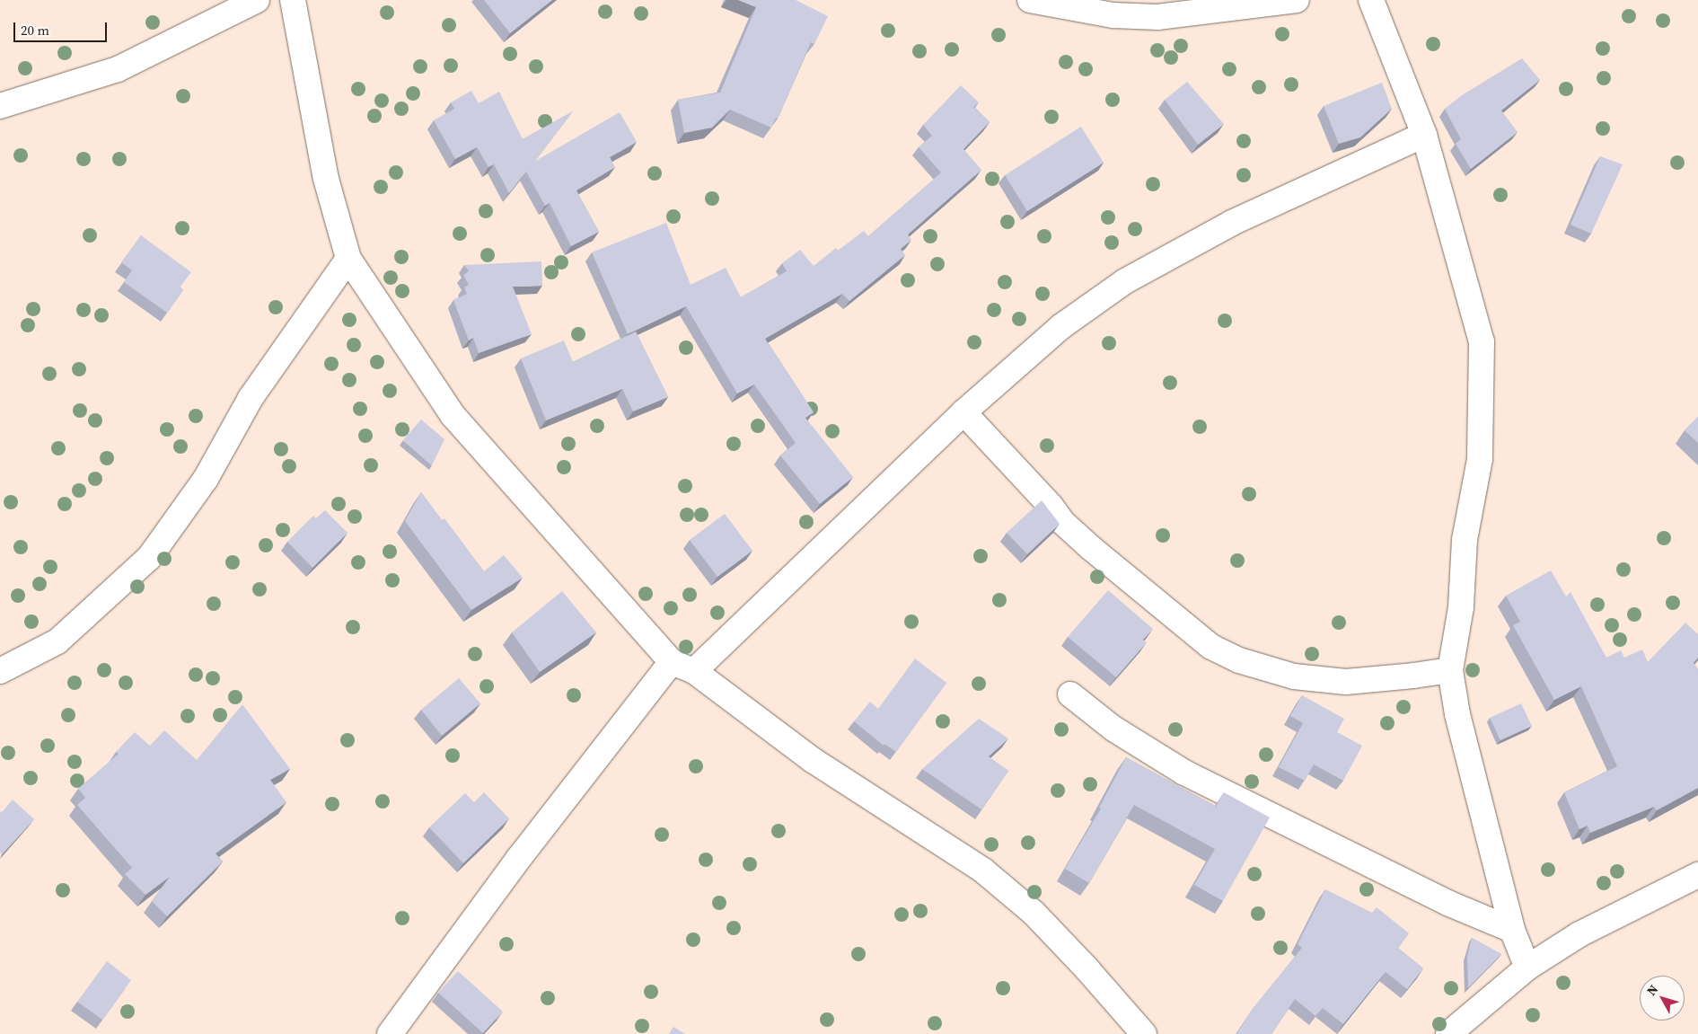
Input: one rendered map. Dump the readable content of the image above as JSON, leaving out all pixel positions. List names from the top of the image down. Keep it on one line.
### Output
{"scale_bar":"20 m","north":"top left"}
